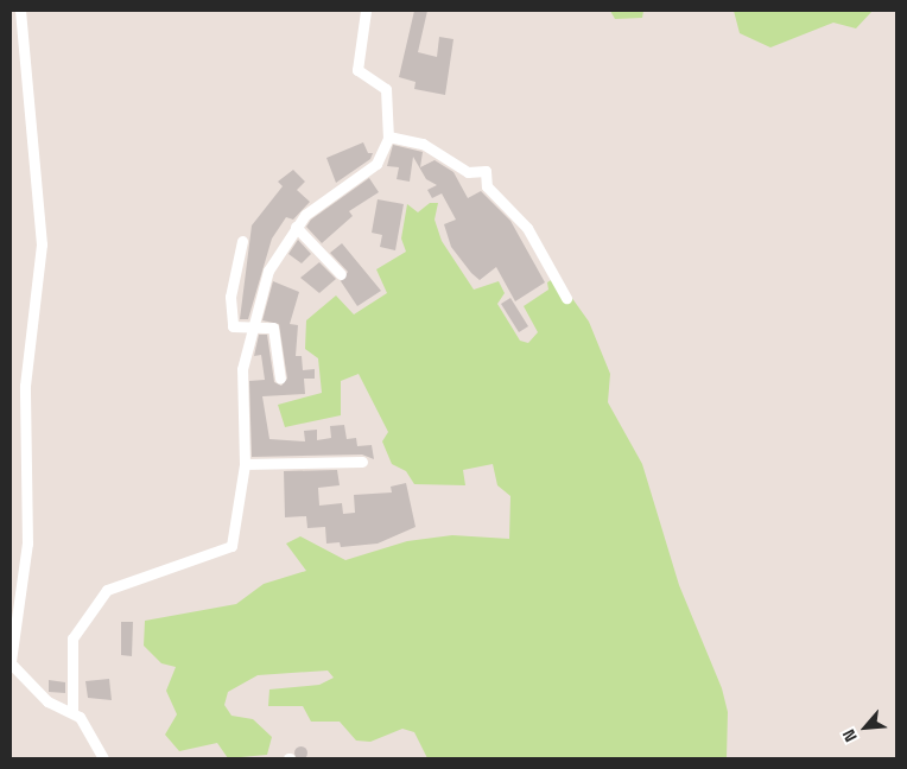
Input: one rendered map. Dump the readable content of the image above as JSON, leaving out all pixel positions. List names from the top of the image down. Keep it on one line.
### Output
{"north":"bottom left"}
